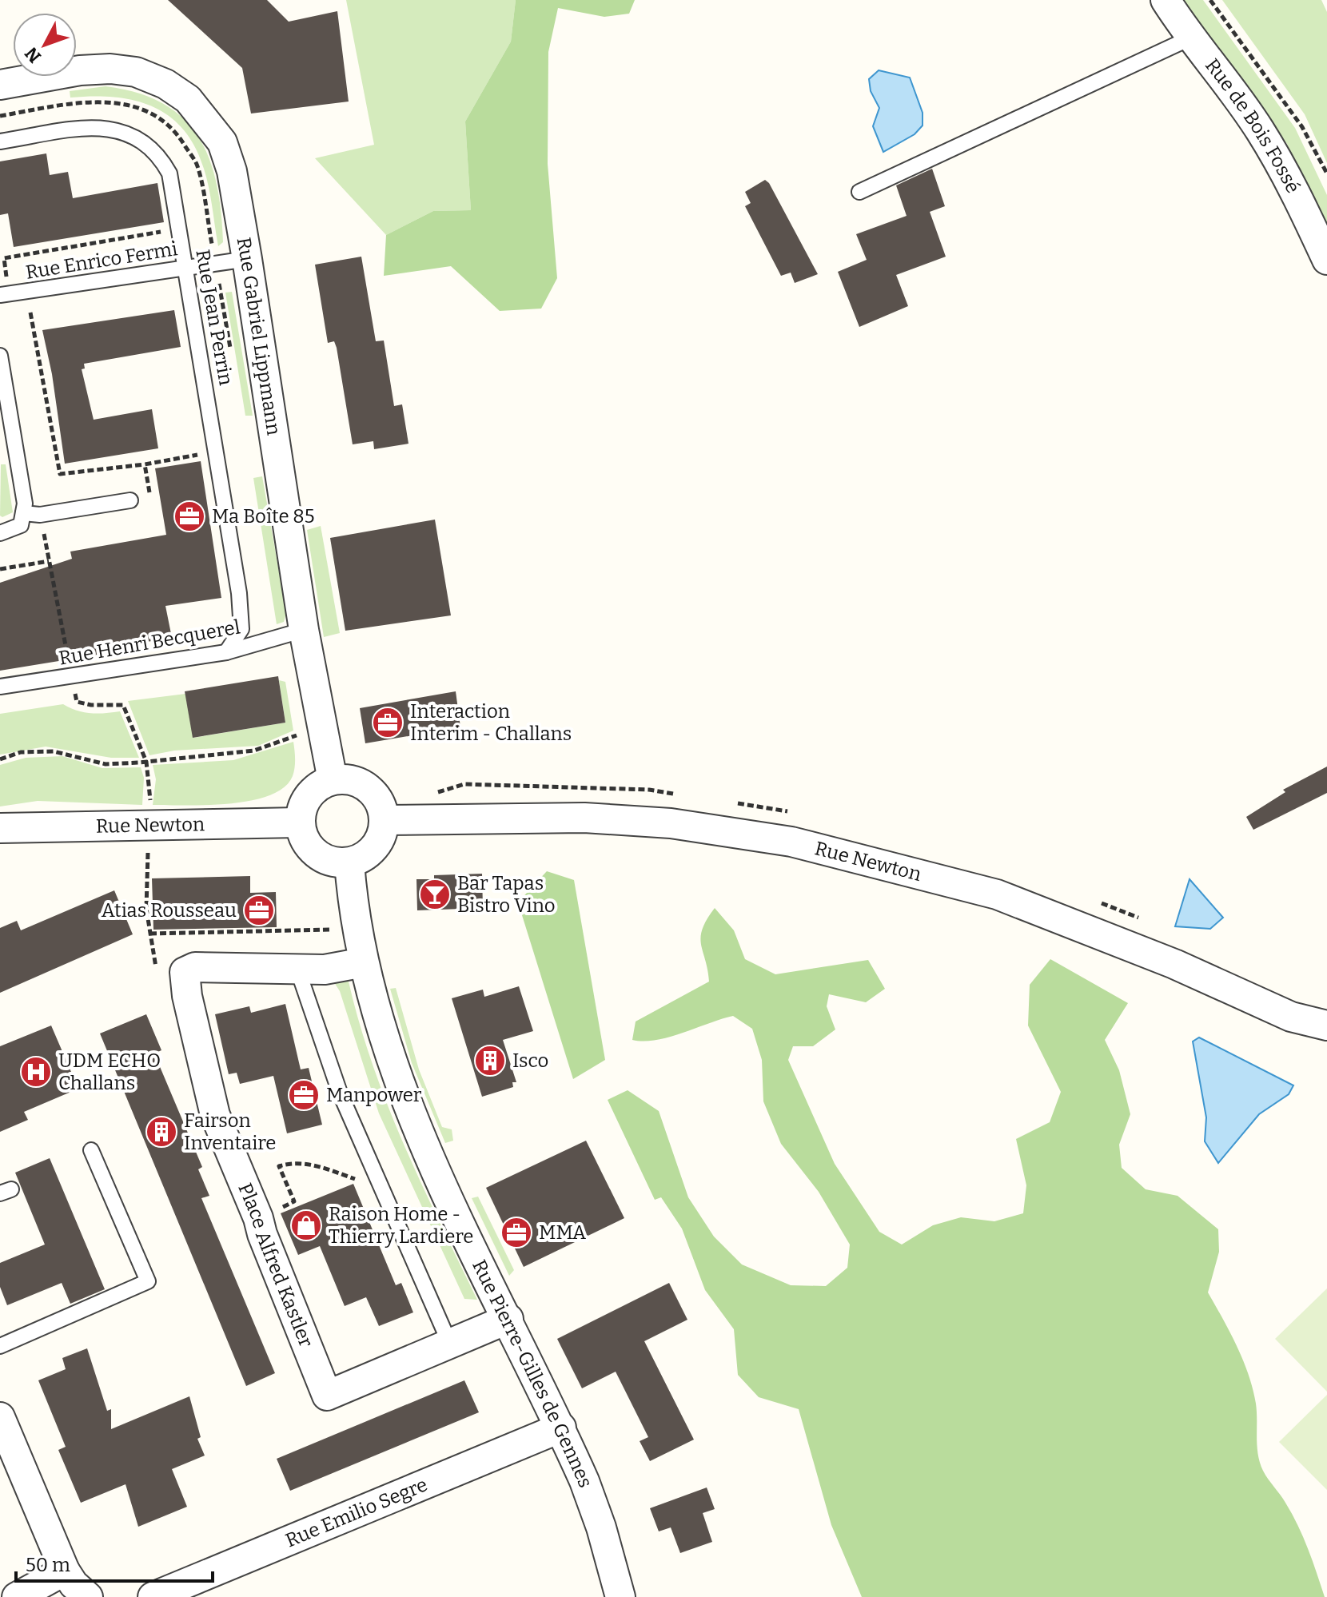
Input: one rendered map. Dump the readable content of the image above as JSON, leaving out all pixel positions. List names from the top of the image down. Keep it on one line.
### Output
{"streets":{"street":["Rue de Bois Fossé","Rue Gabriel Lippmann","Rue Newton","Place Alfred Kastler","Rue Pierre-Gilles de Gennes","Rue Emilio Segre"],"lane":["Rue Enrico Fermi","Rue Jean Perrin","Rue Henri Becquerel"]},"crossings":[["Rue Enrico Fermi","Rue Jean Perrin"],["Rue Enrico Fermi","Rue Gabriel Lippmann"],["Rue Jean Perrin","Rue Henri Becquerel"],["Rue Gabriel Lippmann","Rue Henri Becquerel"],["Rue Gabriel Lippmann","Rue Newton"],["Rue Gabriel Lippmann","Rue Pierre-Gilles de Gennes"],["Rue Newton","Rue Pierre-Gilles de Gennes"],["Place Alfred Kastler","Rue Pierre-Gilles de Gennes"],["Rue Pierre-Gilles de Gennes","Rue Emilio Segre"]],"places":{"office":["Ma Boîte 85","Interaction Interim - Challans","Atias Rousseau","Manpower","MMA"],"bar":["Bar Tapas Bistro Vino"],"building":["Isco","Fairson Inventaire"],"hospital":["UDM ECHO Challans"],"shop":["Raison Home - Thierry Lardiere"]},"scale_bar":"50 m","north":"bottom left"}
